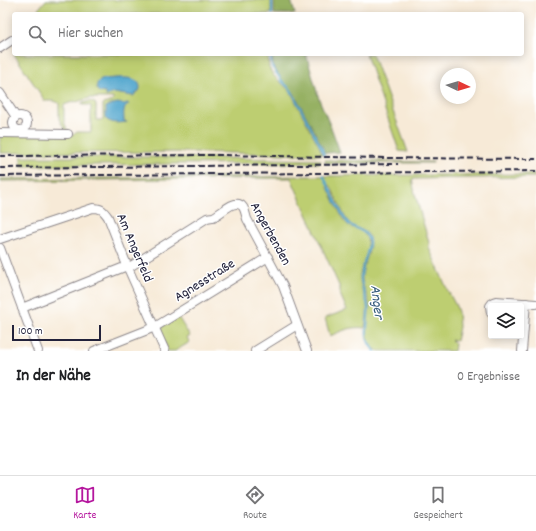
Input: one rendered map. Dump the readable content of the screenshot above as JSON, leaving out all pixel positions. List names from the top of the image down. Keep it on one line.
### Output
{"streets":{"street":["Angerbenden","Am Angerfeld","Agnesstraße"]},"crossings":[["Angerbenden","Am Angerfeld"],["Angerbenden","Agnesstraße"],["Am Angerfeld","Agnesstraße"]],"water":["Anger"],"scale_bar":"100 m","north":"right","page":{"search":"Hier suchen","scale":"100 m","heading":["In der Nähe","0 Ergebnisse"],"nav":["Karte","Route","Gespeichert"]}}
